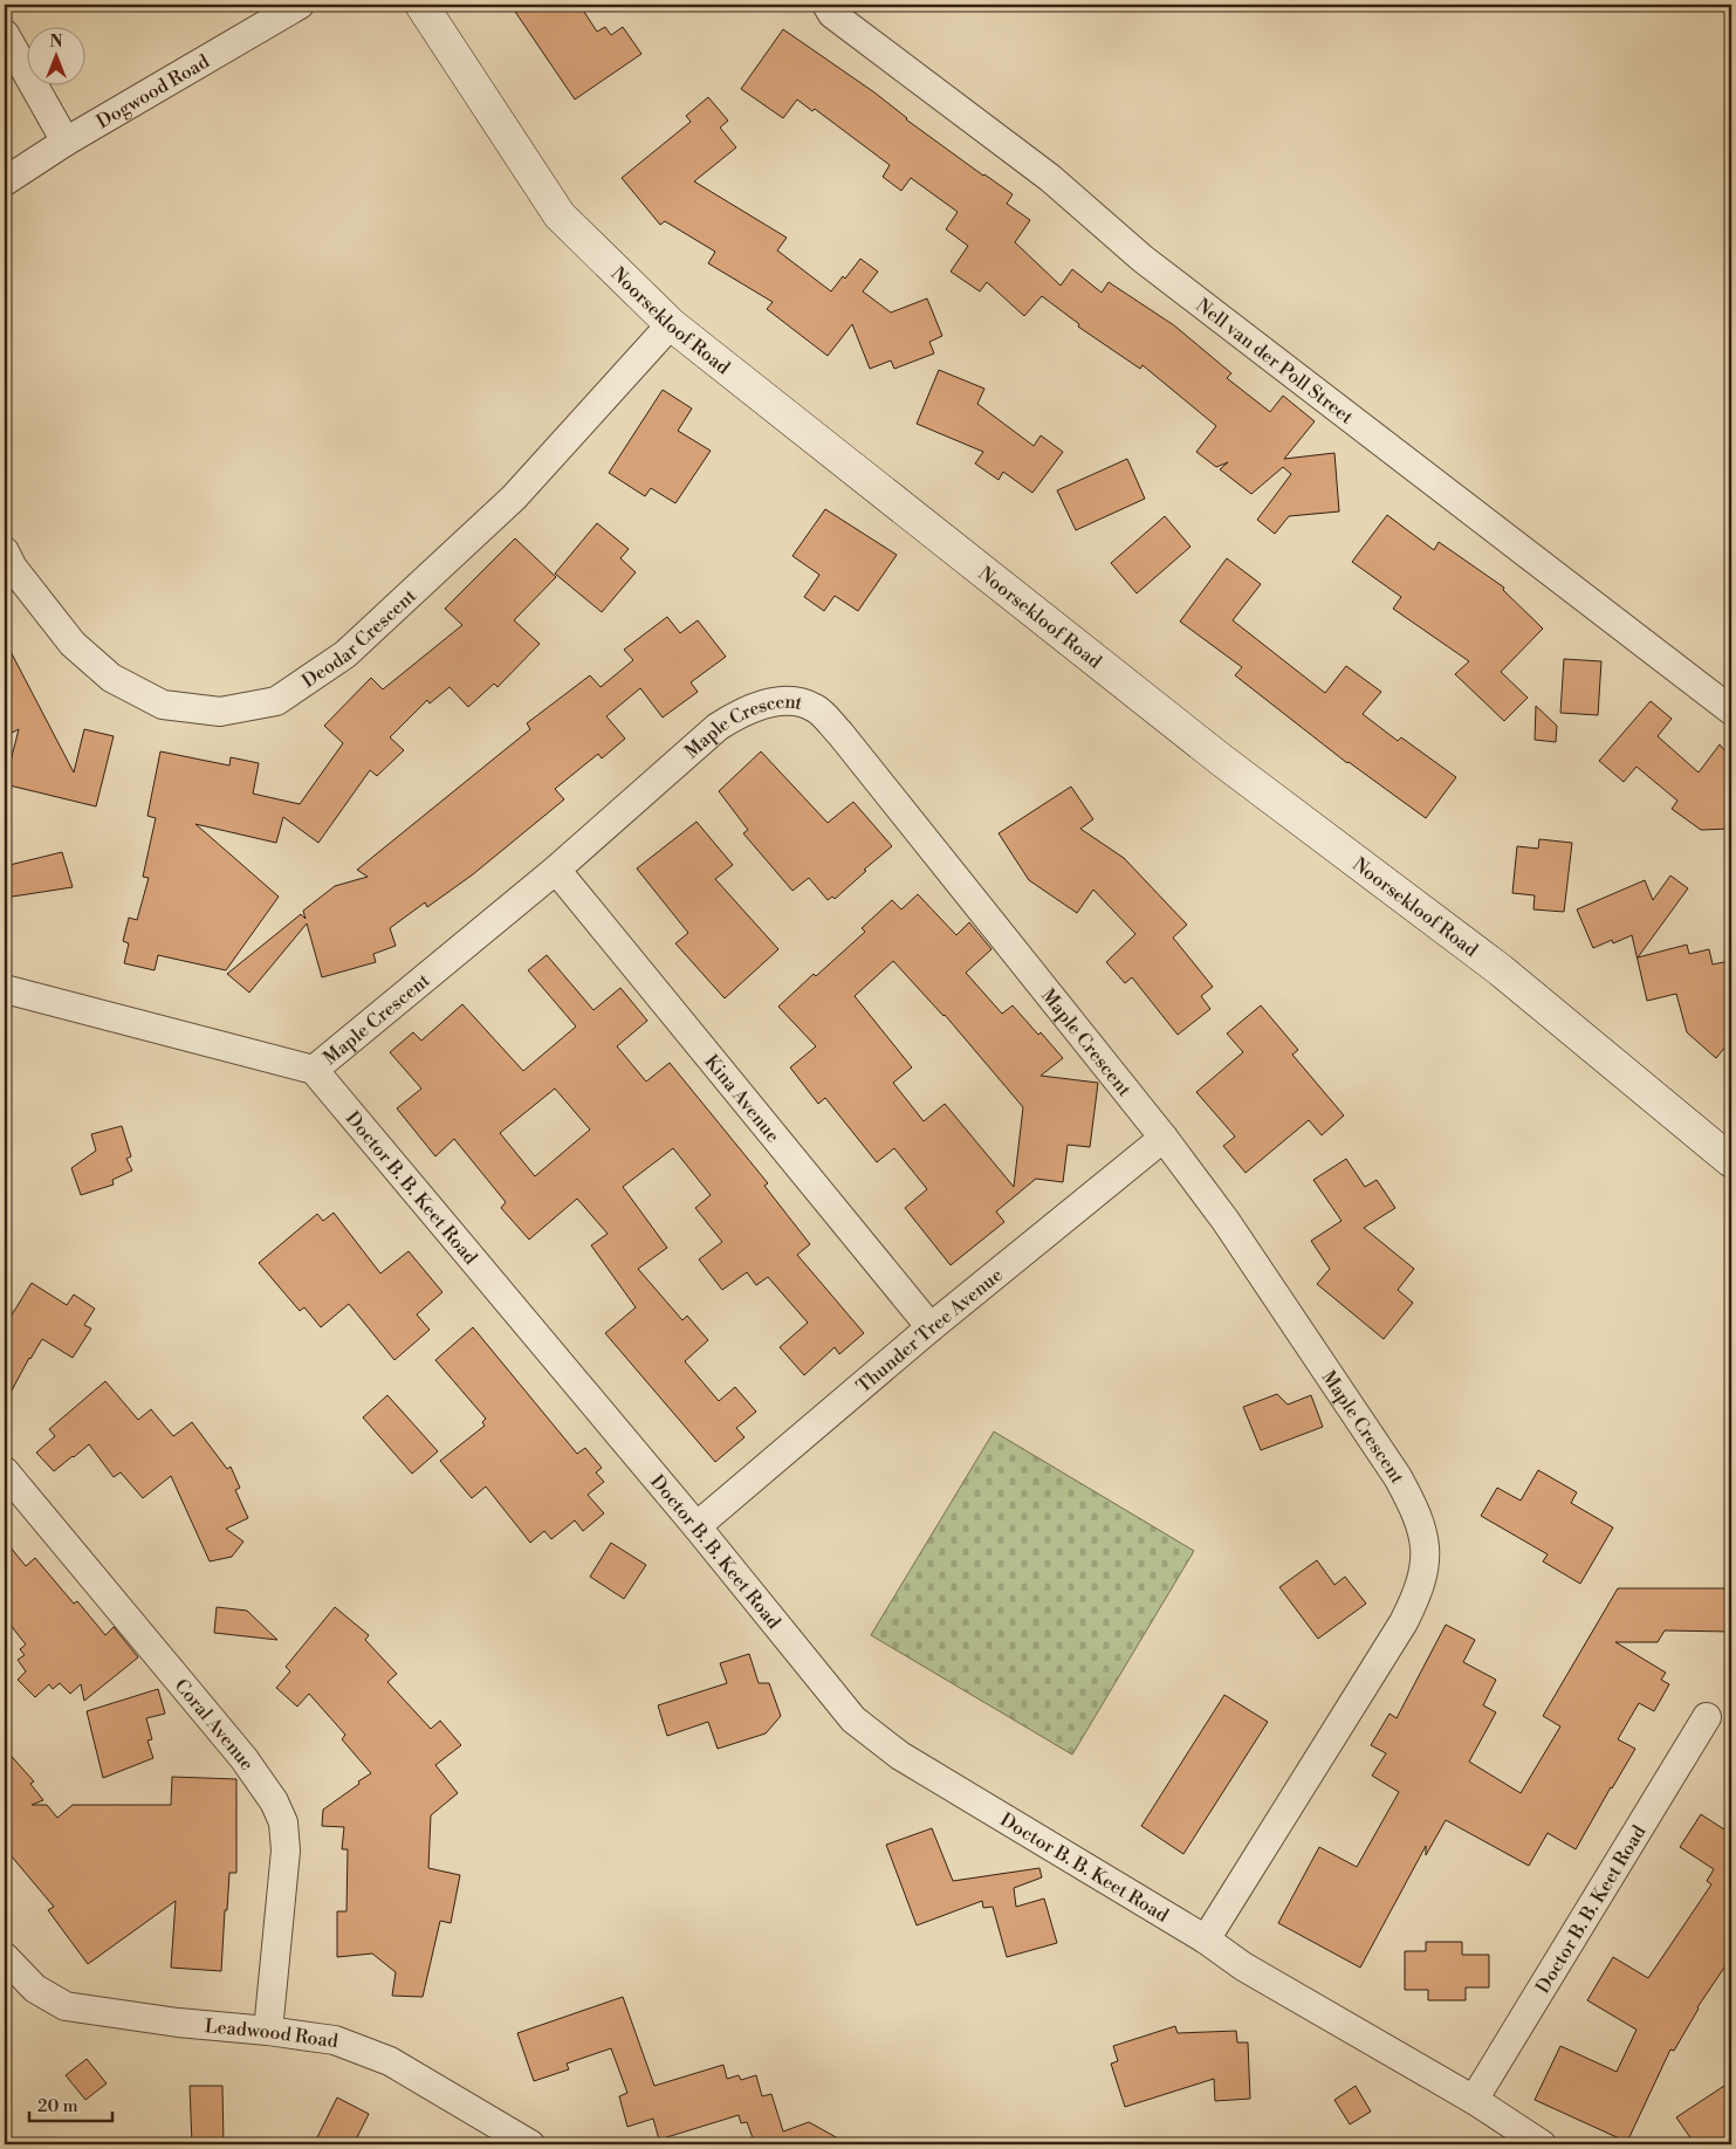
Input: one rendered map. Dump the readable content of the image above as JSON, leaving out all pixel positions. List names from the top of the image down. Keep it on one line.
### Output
{"streets":{"street":["Dogwood Road","Noorsekloof Road","Nell van der Poll Street","Deodar Crescent","Maple Crescent","Kina Avenue","Doctor B. B. Keet Road","Thunder Tree Avenue","Coral Avenue","Leadwood Road"]},"crossings":[["Noorsekloof Road","Deodar Crescent"],["Maple Crescent","Kina Avenue"],["Maple Crescent","Doctor B. B. Keet Road"],["Maple Crescent","Thunder Tree Avenue"],["Kina Avenue","Thunder Tree Avenue"],["Doctor B. B. Keet Road","Thunder Tree Avenue"],["Coral Avenue","Leadwood Road"]],"scale_bar":"20 m","north":"top"}
